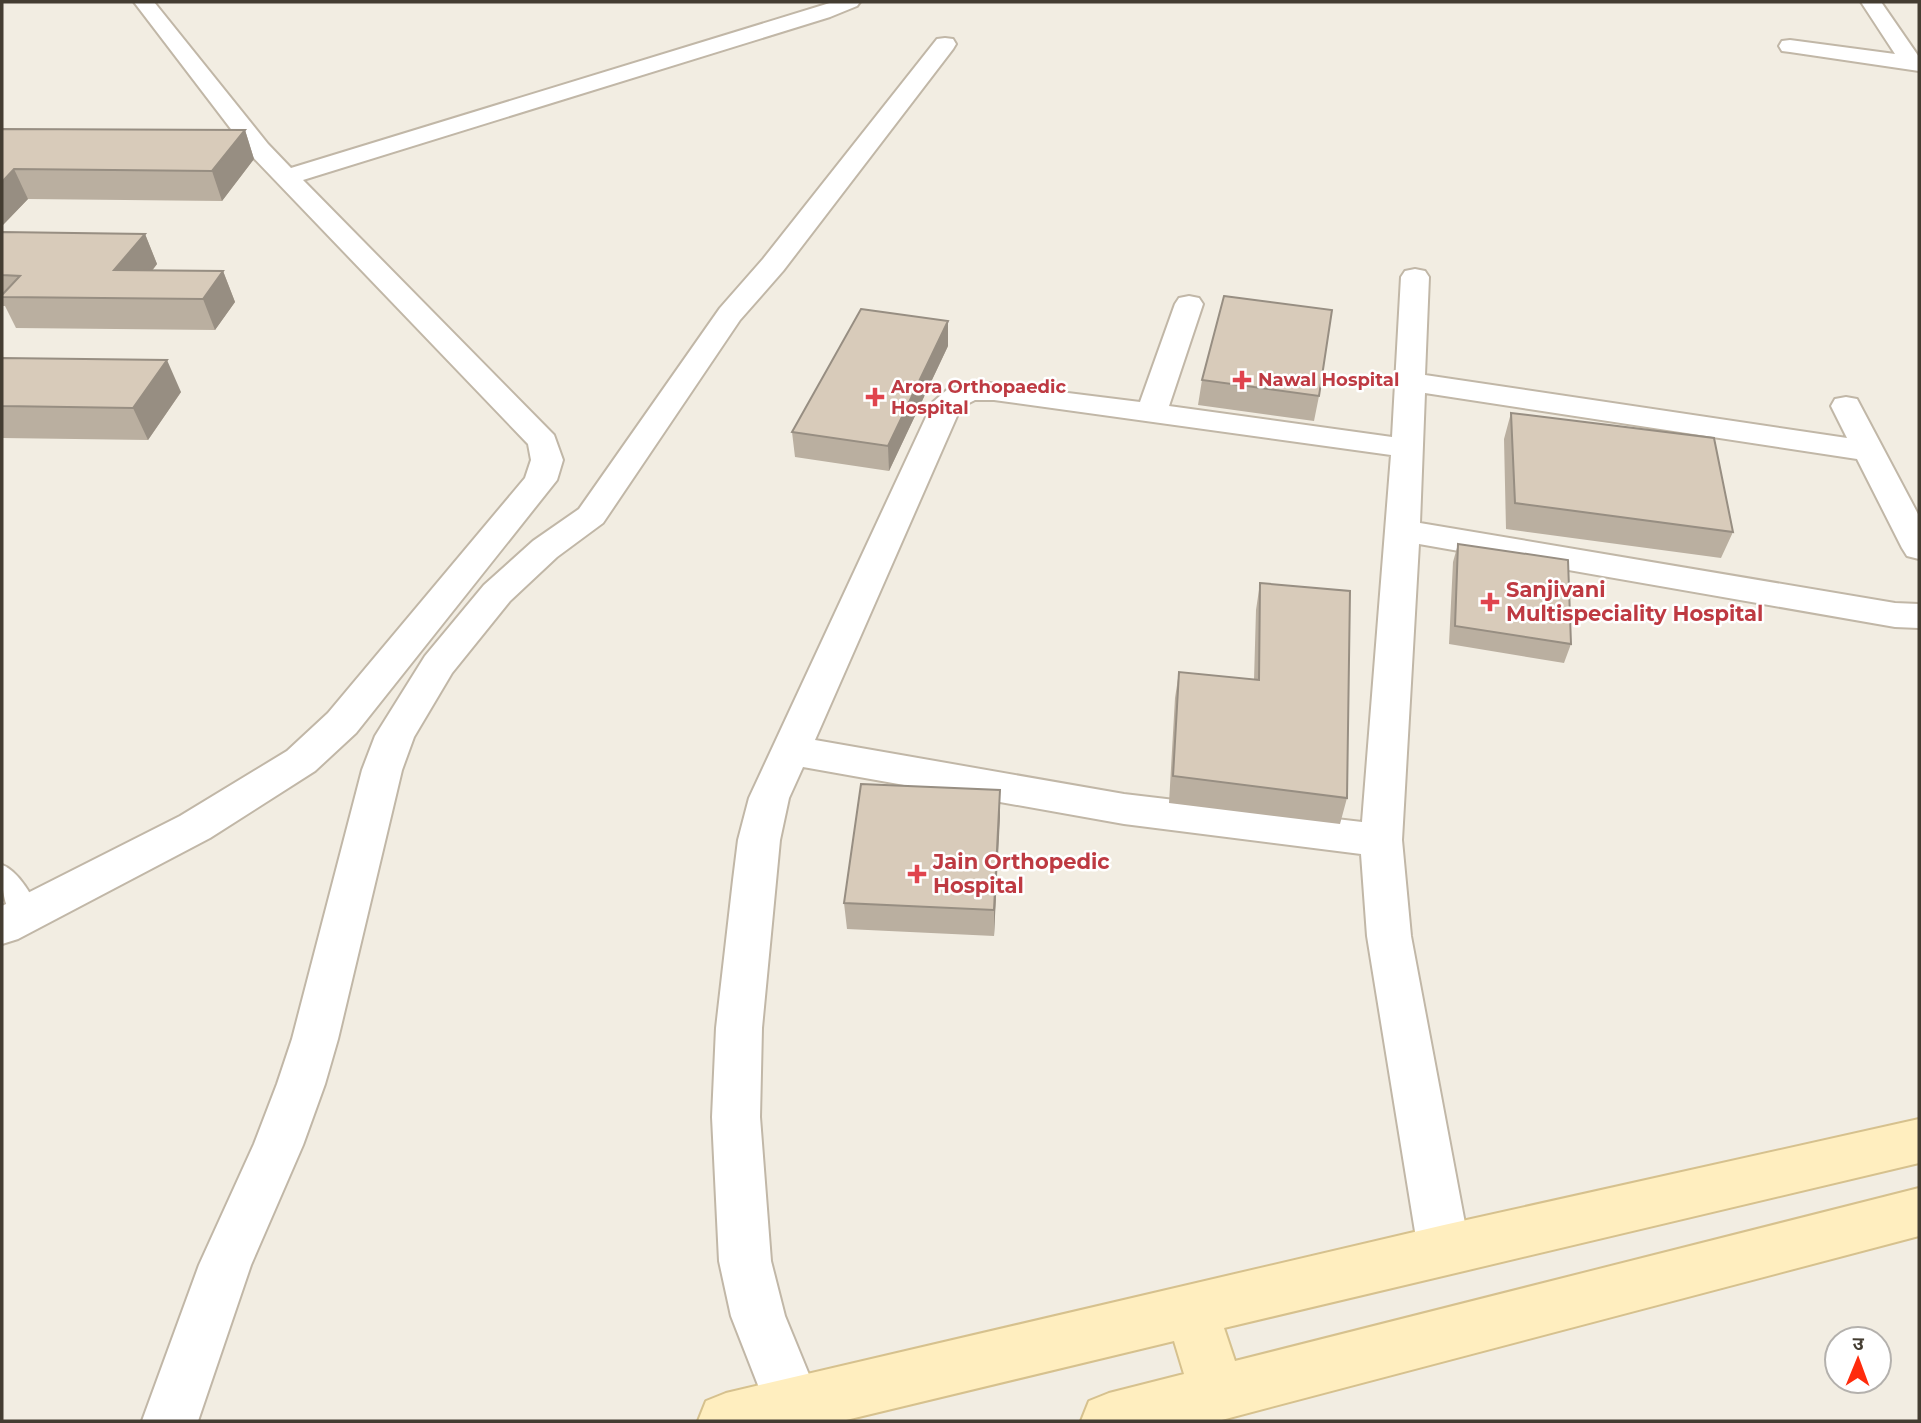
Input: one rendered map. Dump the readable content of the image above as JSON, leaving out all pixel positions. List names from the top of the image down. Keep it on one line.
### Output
{"places":{"health":["Nawal Hospital","Arora Orthopaedic Hospital","Sanjivani Multispeciality Hospital","Jain Orthopedic Hospital"]},"north":"top"}
